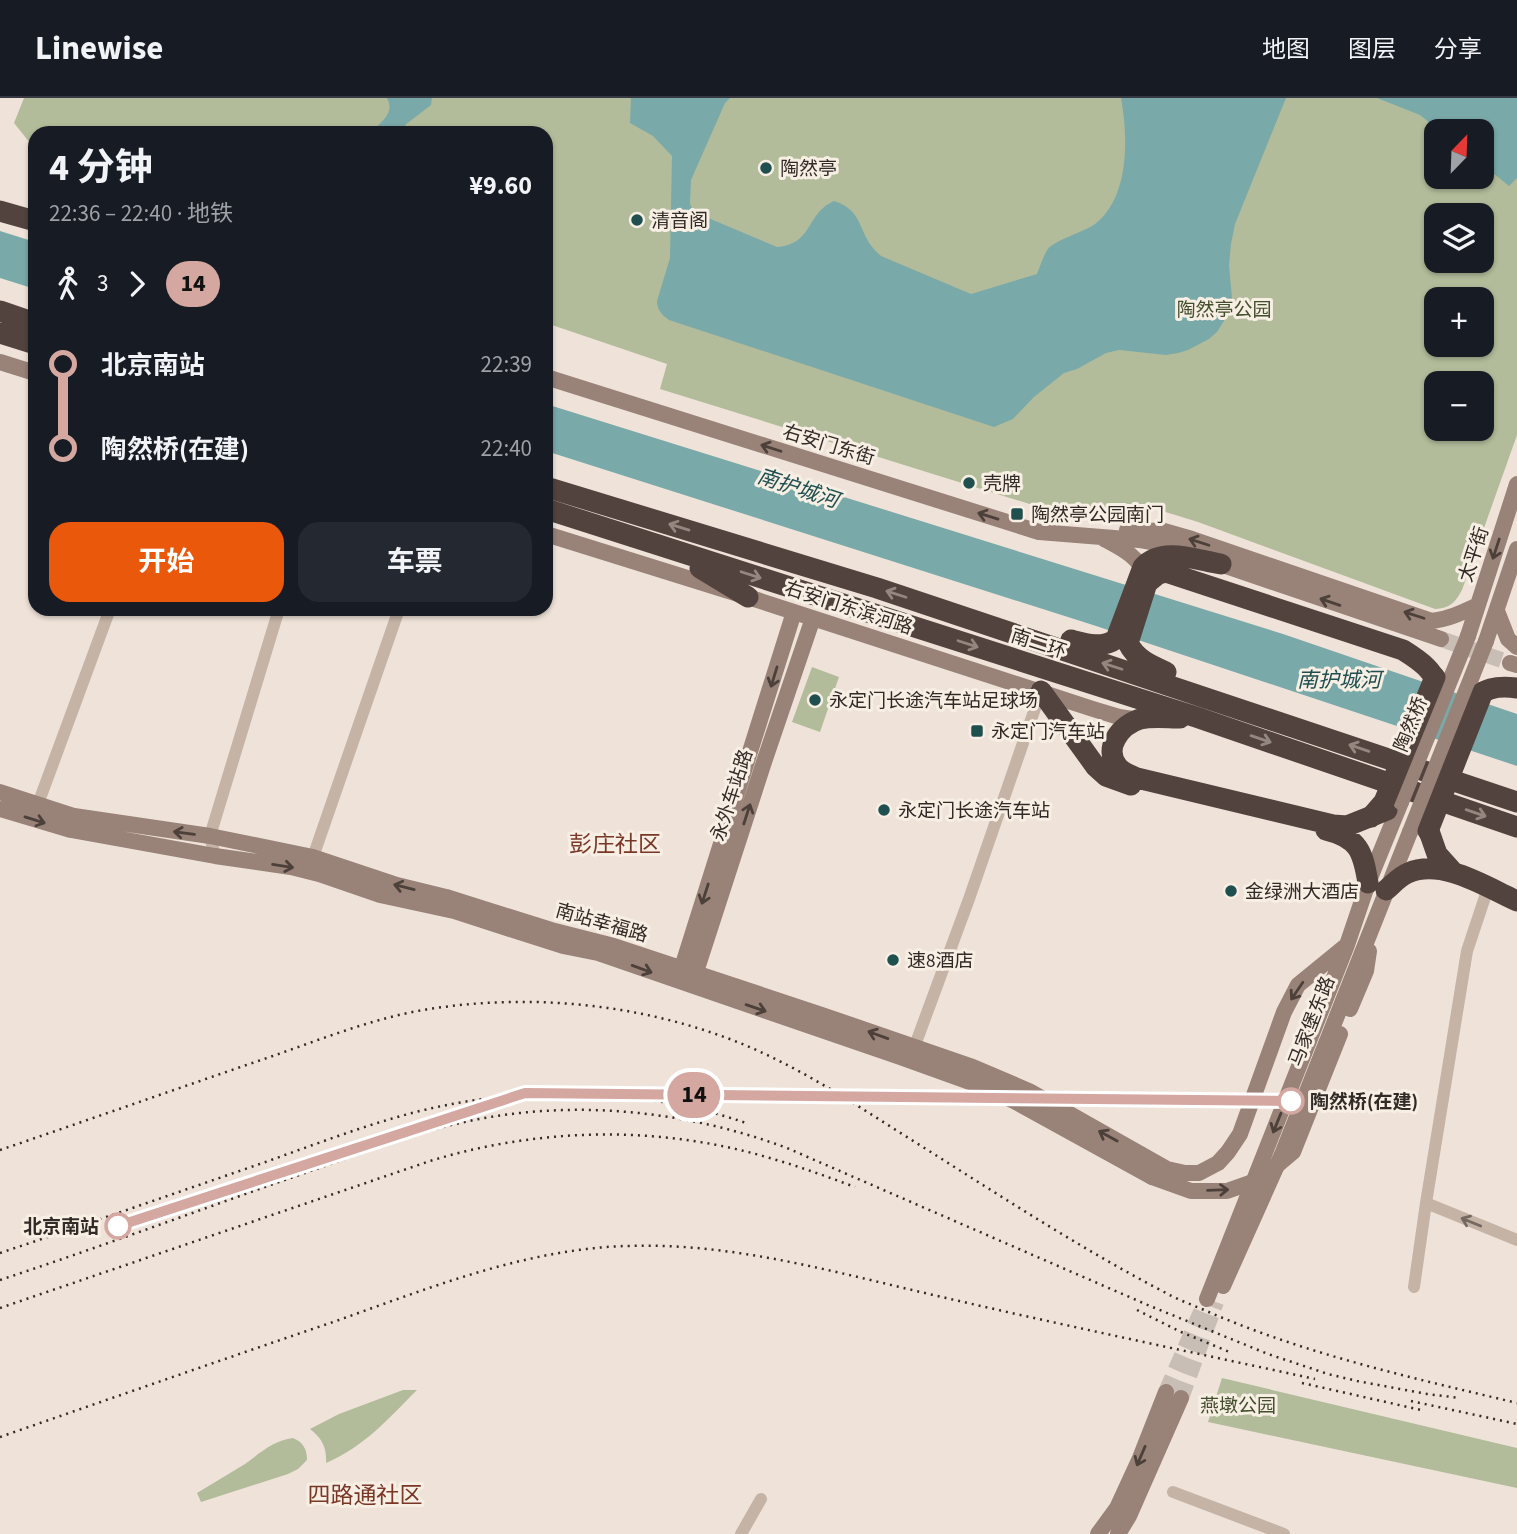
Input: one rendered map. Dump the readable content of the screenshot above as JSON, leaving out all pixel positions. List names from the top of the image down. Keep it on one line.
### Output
{"streets":{"highway":["南二环"],"street":["右安门东街","太平街","右安门东滨河路","陶然桥","永外车站路","南站幸福路","马家堡东路"]},"crossings":[["太平街","陶然桥"],["右安门东滨河路","永外车站路"],["陶然桥","马家堡东路"],["永外车站路","南站幸福路"],["南站幸福路","马家堡东路"]],"districts":["彭庄社区","四路通社区"],"water":["南护城河"],"parks":["陶然亭公园","燕墩公园"],"places":{"other":["陶然亭","清音阁","壳牌","永定门长途汽车站足球场","永定门长途汽车站","金绿洲大酒店","速8酒店","陶然桥(在建)","北京南站"],"transit":["陶然亭公园南门","永定门汽车站"]},"lines":["metro line 14"],"north":"top right","page":{"header":"Linewise","nav":["地图","图层","分享"],"on_map":"14","map_buttons":["+","−"],"heading":["4 分钟","22:36 – 22:40 · 地铁","¥9.60"],"legs":["3","14"],"list":[{"name":"北京南站","value":"22:39"},{"name":"陶然桥(在建)","value":"22:40"}],"buttons":["开始","车票"]}}
